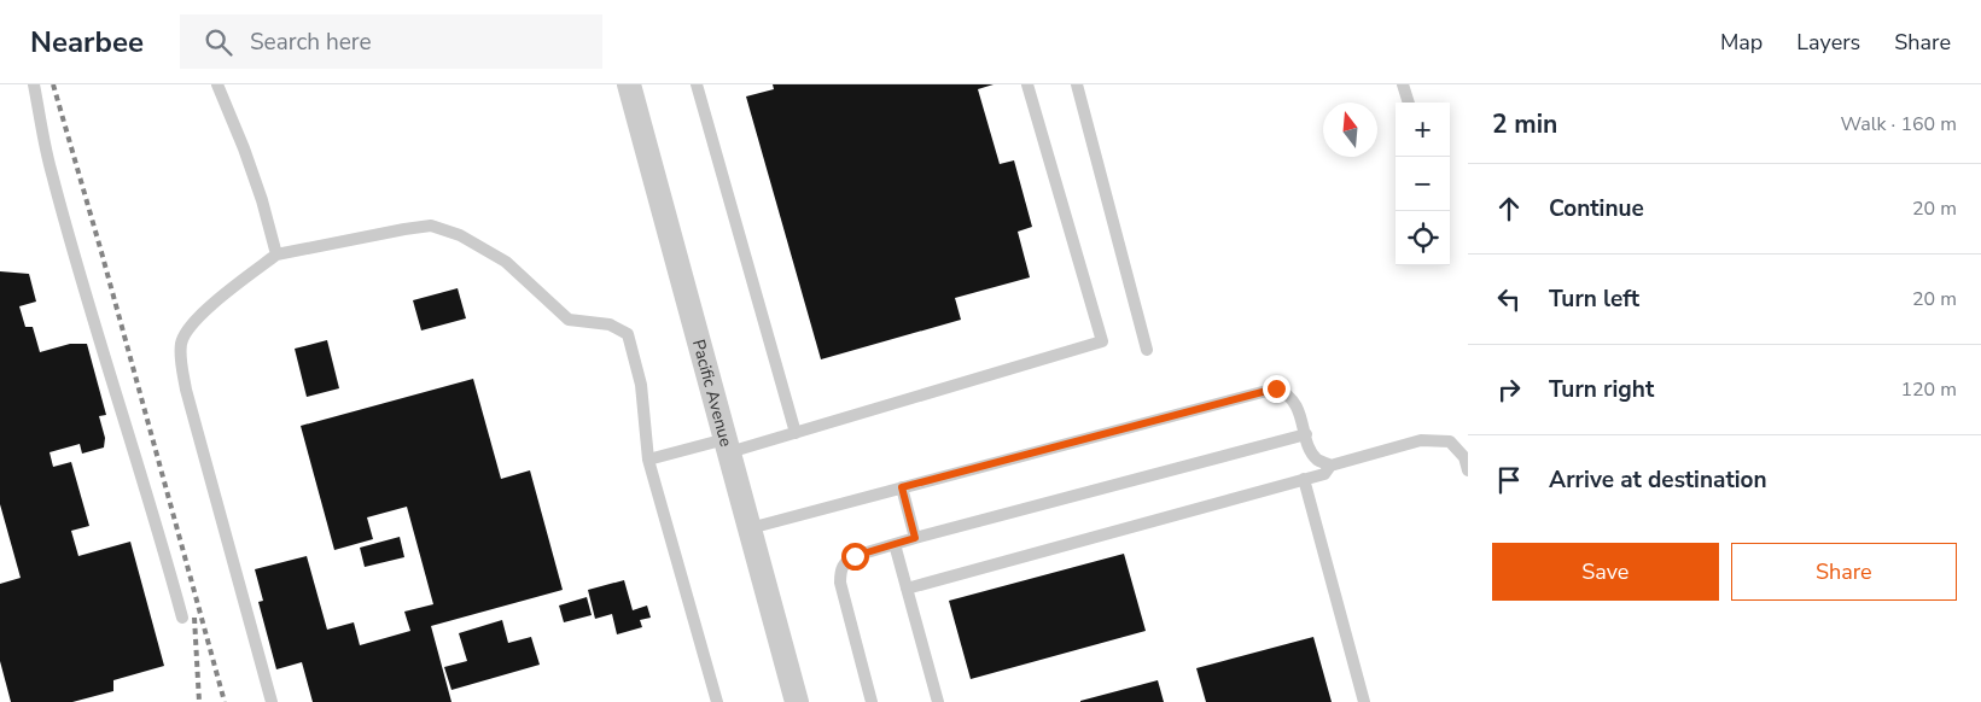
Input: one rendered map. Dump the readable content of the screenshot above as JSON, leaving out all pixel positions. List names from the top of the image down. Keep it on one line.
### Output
{"streets":{"street":["Pacific Avenue"]},"north":"top","page":{"header":"Nearbee","search":"Search here","nav":["Map","Layers","Share"],"heading":["2 min","Walk · 160 m"],"map_buttons":["+","−"],"list":[["Continue","20 m"],["Turn left","20 m"],["Turn right","120 m"],"Arrive at destination"],"buttons":["Save","Share"]}}
